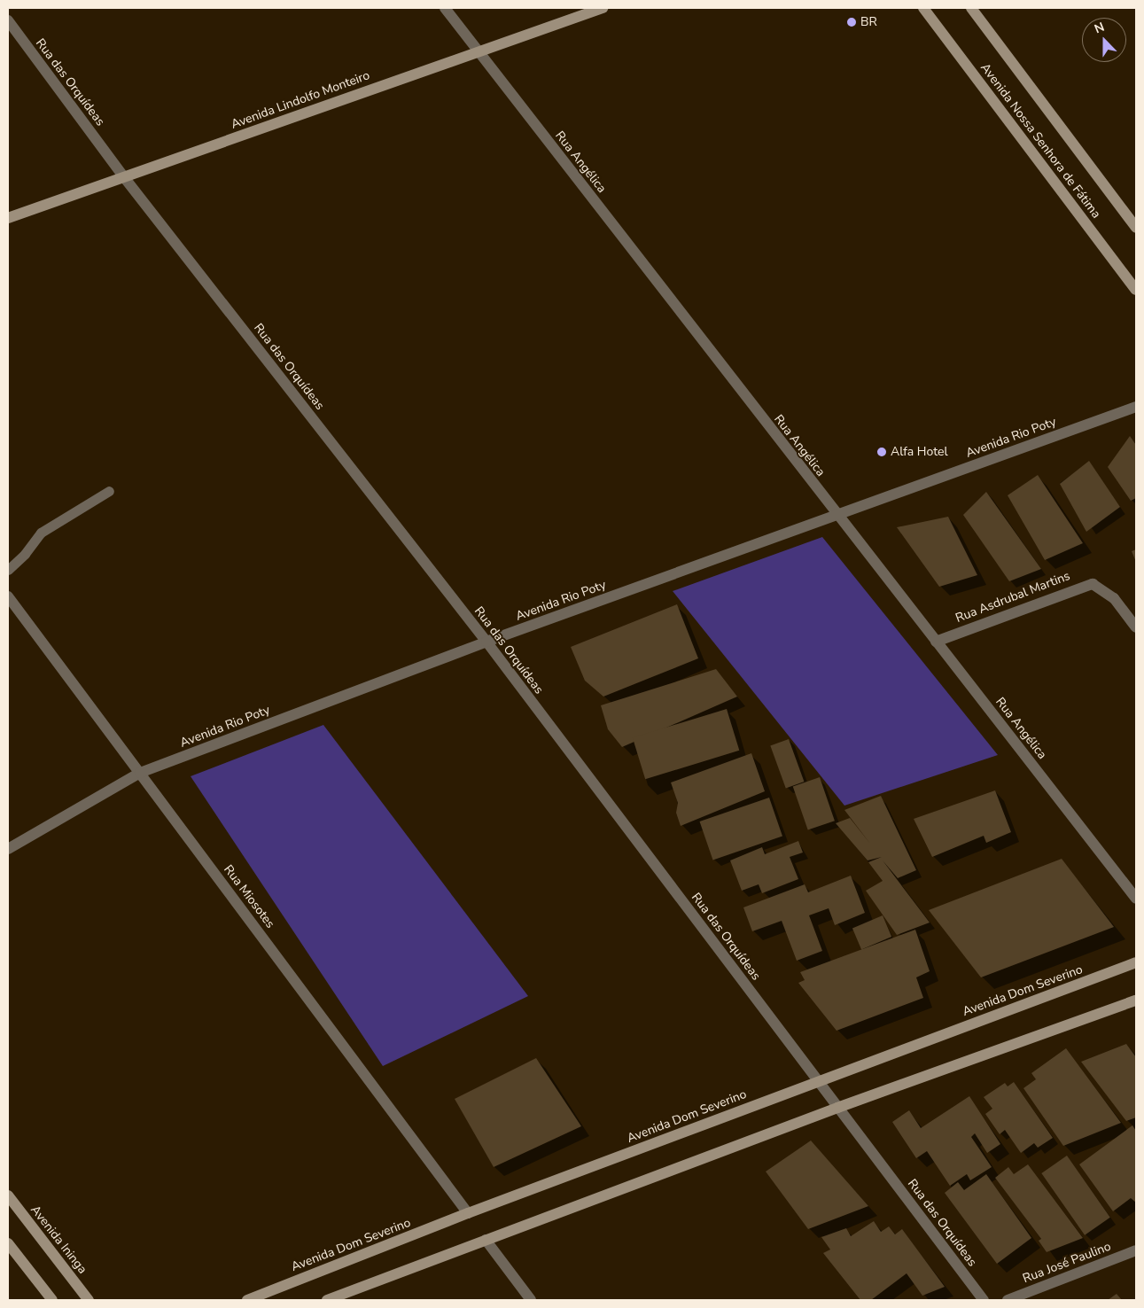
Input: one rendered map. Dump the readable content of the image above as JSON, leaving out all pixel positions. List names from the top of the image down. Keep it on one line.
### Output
{"streets":{"main road":["Avenida Lindolfo Monteiro","Avenida Nossa Senhora de Fátima","Avenida Dom Severino","Avenida Ininga"],"street":["Rua das Orquídeas","Rua Angélica","Avenida Rio Poty","Rua Asdrubal Martins","Rua Miosotes","Rua José Paulino"]},"crossings":[["Rua das Orquídeas","Avenida Lindolfo Monteiro"],["Rua das Orquídeas","Avenida Rio Poty"],["Rua das Orquídeas","Avenida Dom Severino"],["Avenida Lindolfo Monteiro","Rua Angélica"],["Rua Angélica","Avenida Rio Poty"],["Rua Angélica","Rua Asdrubal Martins"],["Avenida Rio Poty","Rua Miosotes"],["Rua Miosotes","Avenida Dom Severino"]],"places":["BR","Alfa Hotel"],"north":"top"}
